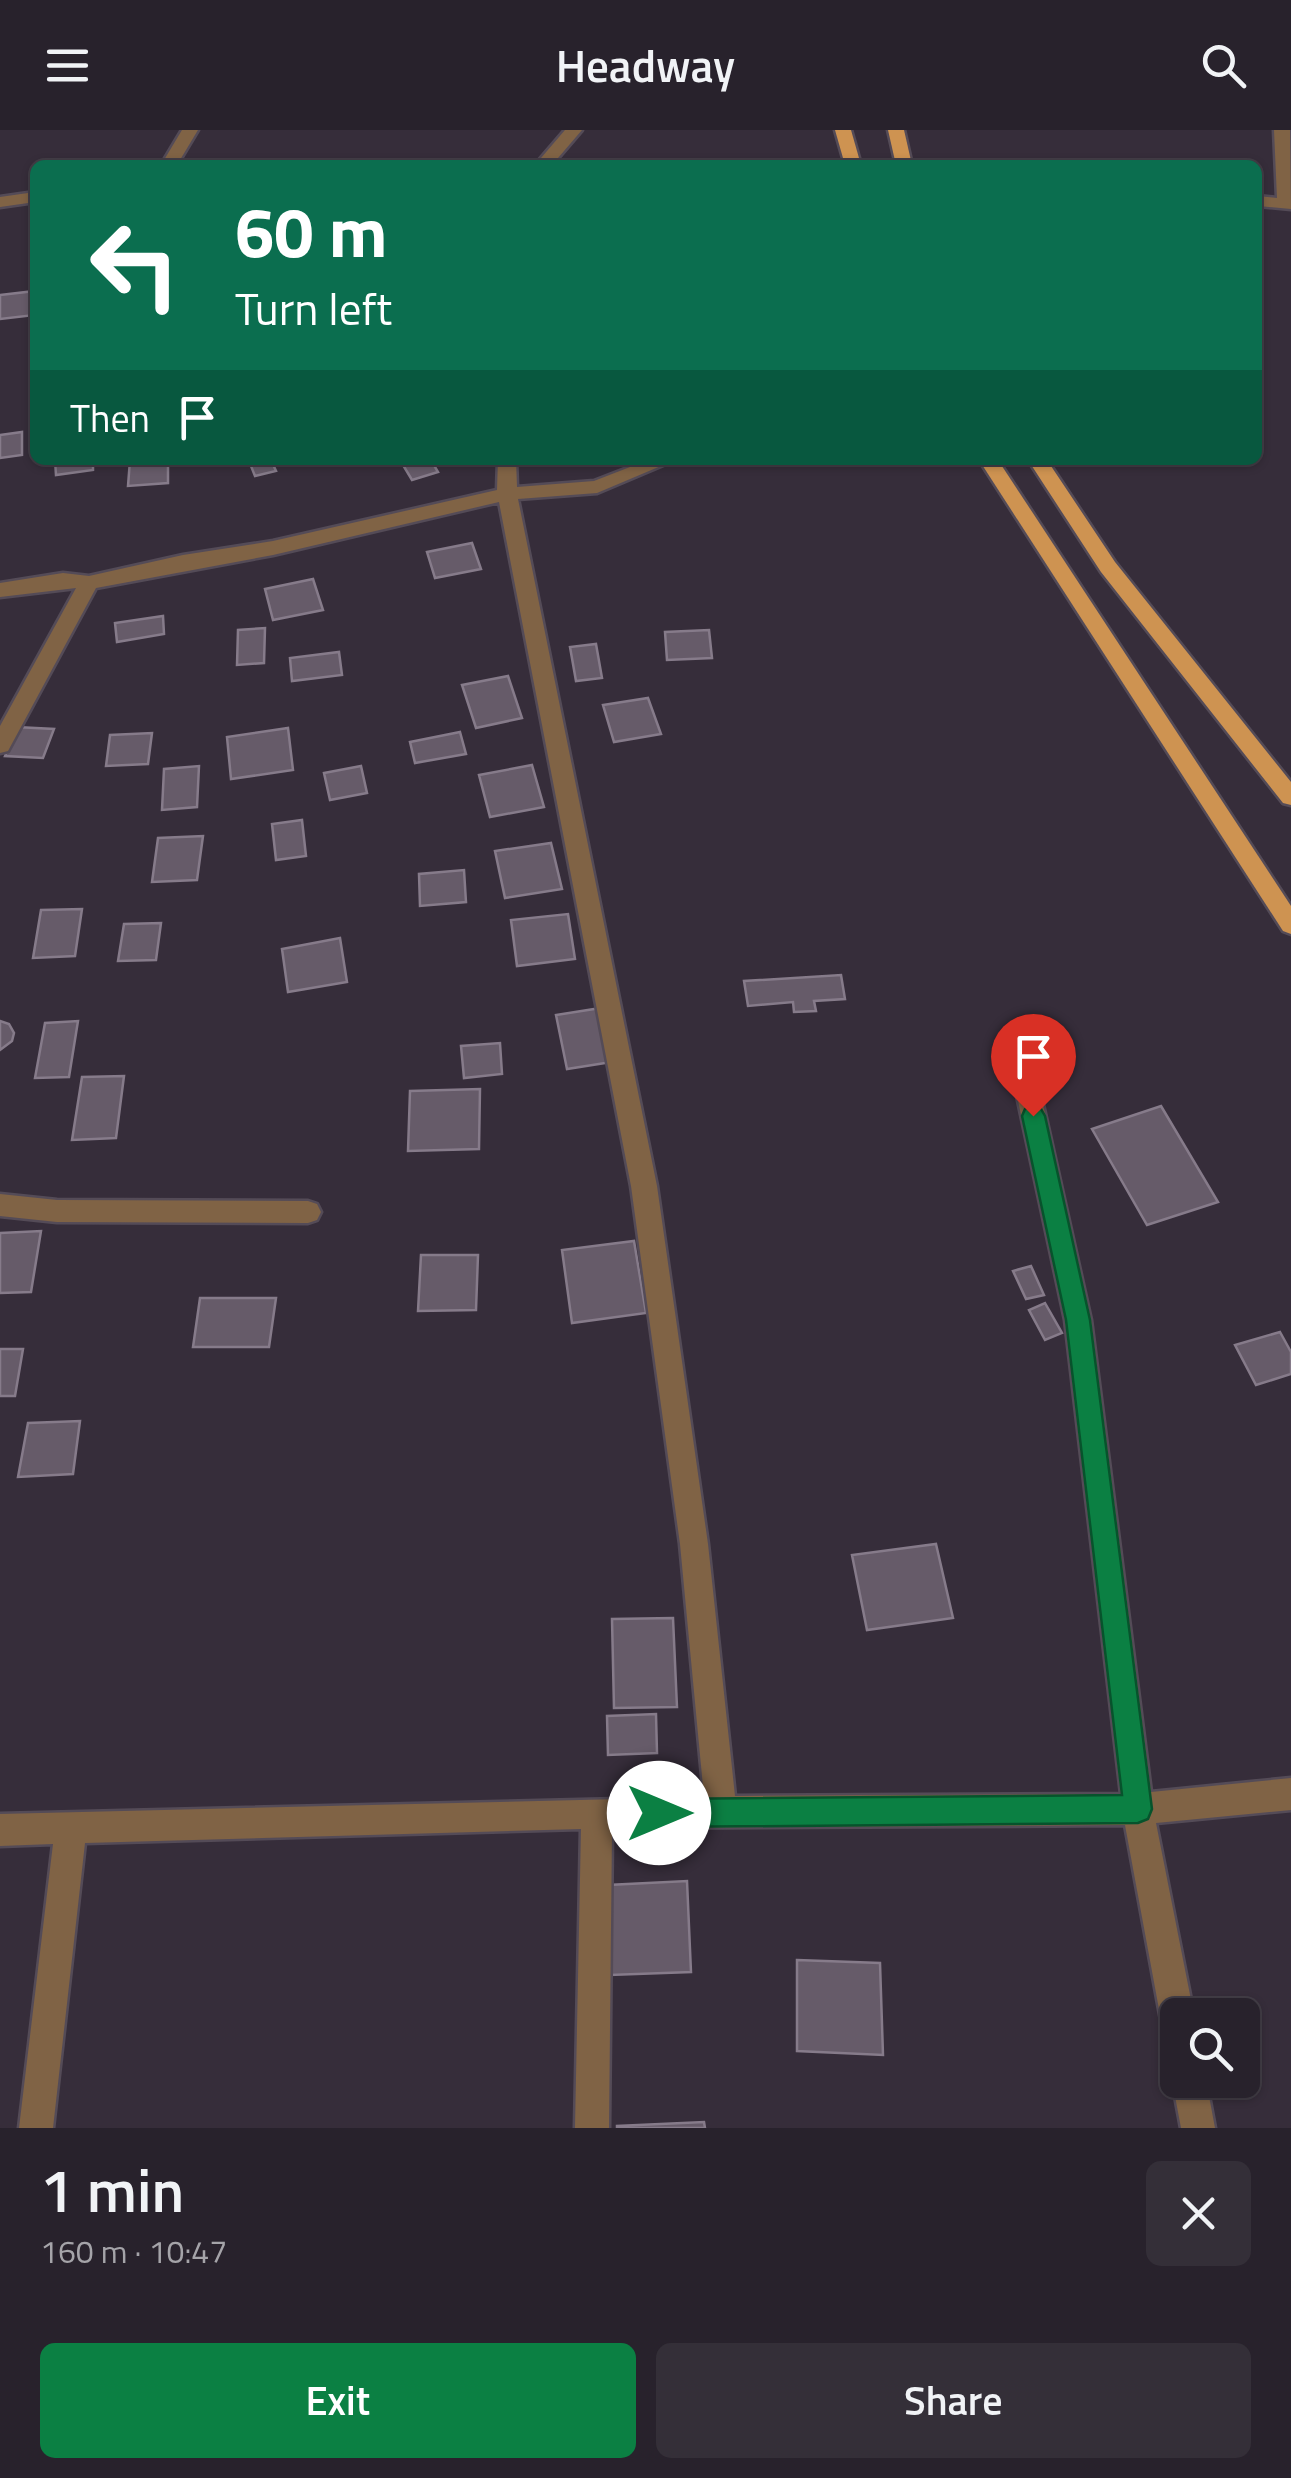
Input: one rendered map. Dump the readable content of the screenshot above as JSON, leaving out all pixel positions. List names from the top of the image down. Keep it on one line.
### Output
{"page":{"header":"Headway","turn":["60 m","Turn left"],"then":"Then","heading":["1 min","160 m · 10:47"],"buttons":["Exit","Share"]}}
